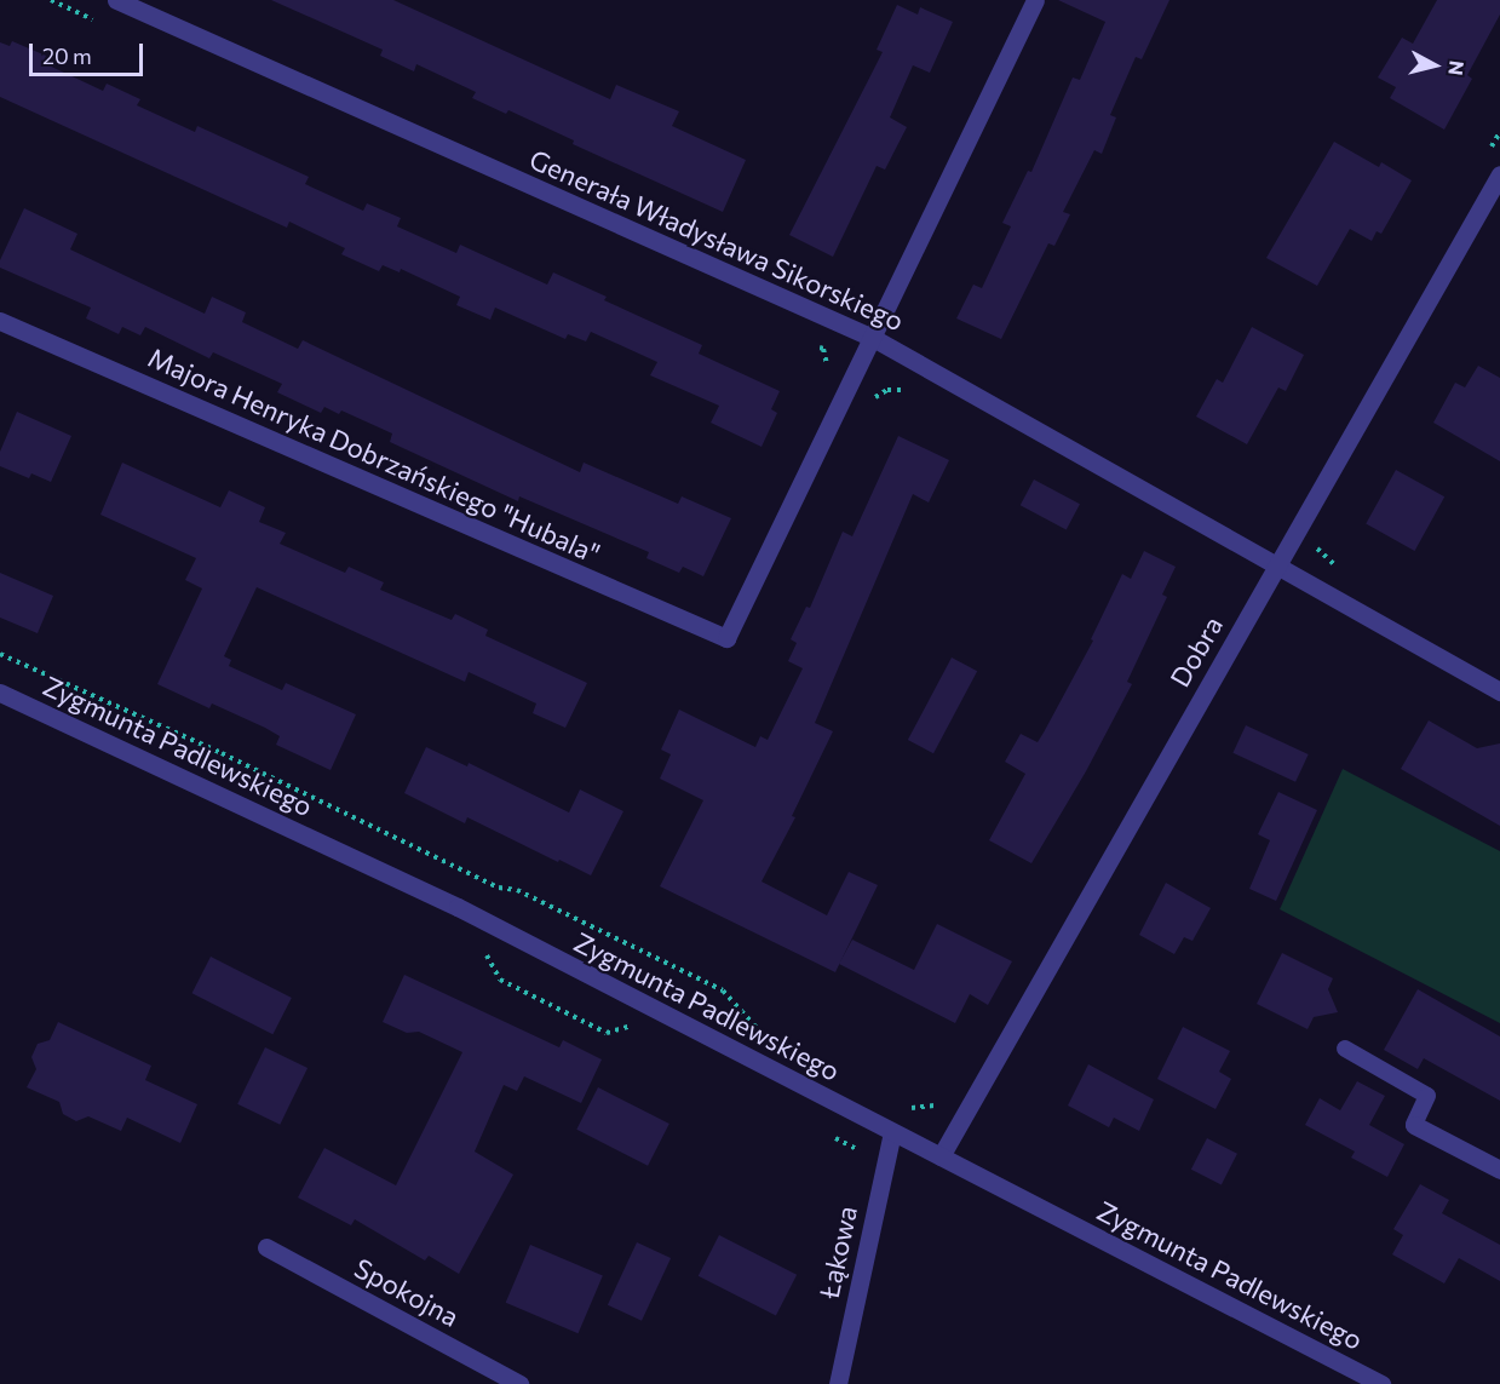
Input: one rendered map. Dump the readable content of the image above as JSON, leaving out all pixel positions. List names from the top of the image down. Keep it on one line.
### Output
{"streets":{"street":["Generała Władysława Sikorskiego","Majora Henryka Dobrzańskiego \"Hubala\"","Dobra","Zygmunta Padlewskiego","Łąkowa","Spokojna"]},"crossings":[["Generała Władysława Sikorskiego","Dobra"],["Dobra","Zygmunta Padlewskiego"],["Zygmunta Padlewskiego","Łąkowa"]],"scale_bar":"20 m","north":"right"}
